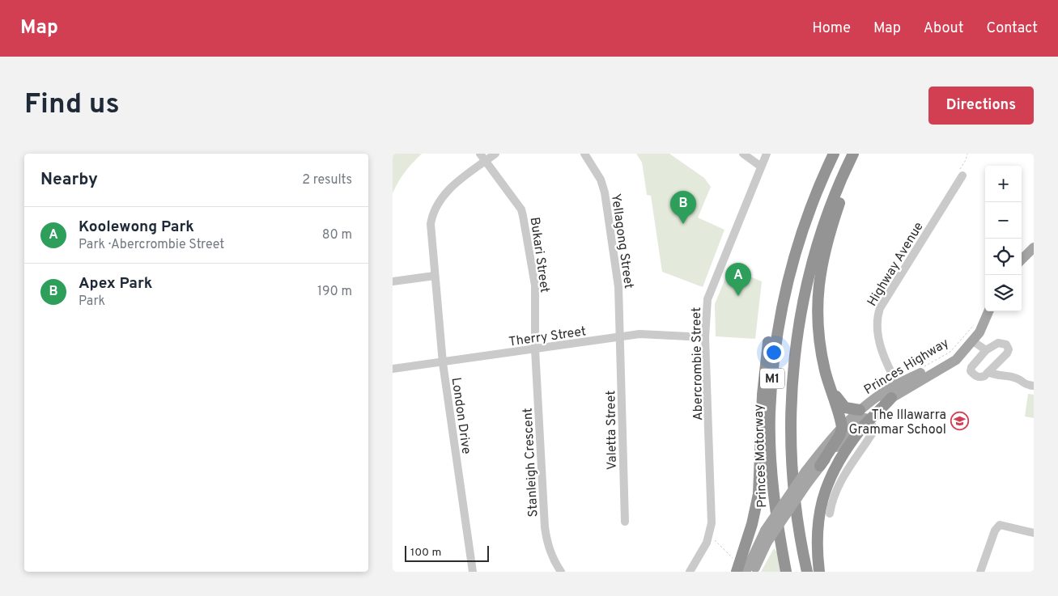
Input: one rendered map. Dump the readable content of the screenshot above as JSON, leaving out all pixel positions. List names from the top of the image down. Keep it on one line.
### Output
{"streets":{"highway":["M1","Princes Motorway"],"main road":["Princes Highway"],"street":["Yellagong Street","Bukari Street","Highway Avenue","Therry Street","Abercrombie Street","London Drive","Valetta Street","Stanleigh Crescent"]},"crossings":[["Yellagong Street","Therry Street"],["Yellagong Street","Valetta Street"],["Bukari Street","Therry Street"],["Bukari Street","London Drive"],["Bukari Street","Stanleigh Crescent"],["Highway Avenue","Princes Highway"],["Therry Street","Abercrombie Street"],["Therry Street","London Drive"],["Therry Street","Valetta Street"],["Therry Street","Stanleigh Crescent"]],"places":{"school or university":["The Illawarra Grammar School"]},"scale_bar":"100 m","page":{"header":"Map","nav":["Home","Map","About","Contact"],"buttons":"Directions","title":"Find us","heading":["Nearby","2 results"],"map_buttons":["+","−"],"pins":["B","A"],"list":[{"mark":"A","name":"Koolewong Park","note":"Park · Abercrombie Street","value":"80 m"},{"mark":"B","name":"Apex Park","note":"Park","value":"190 m"}],"scale":"100 m"}}
